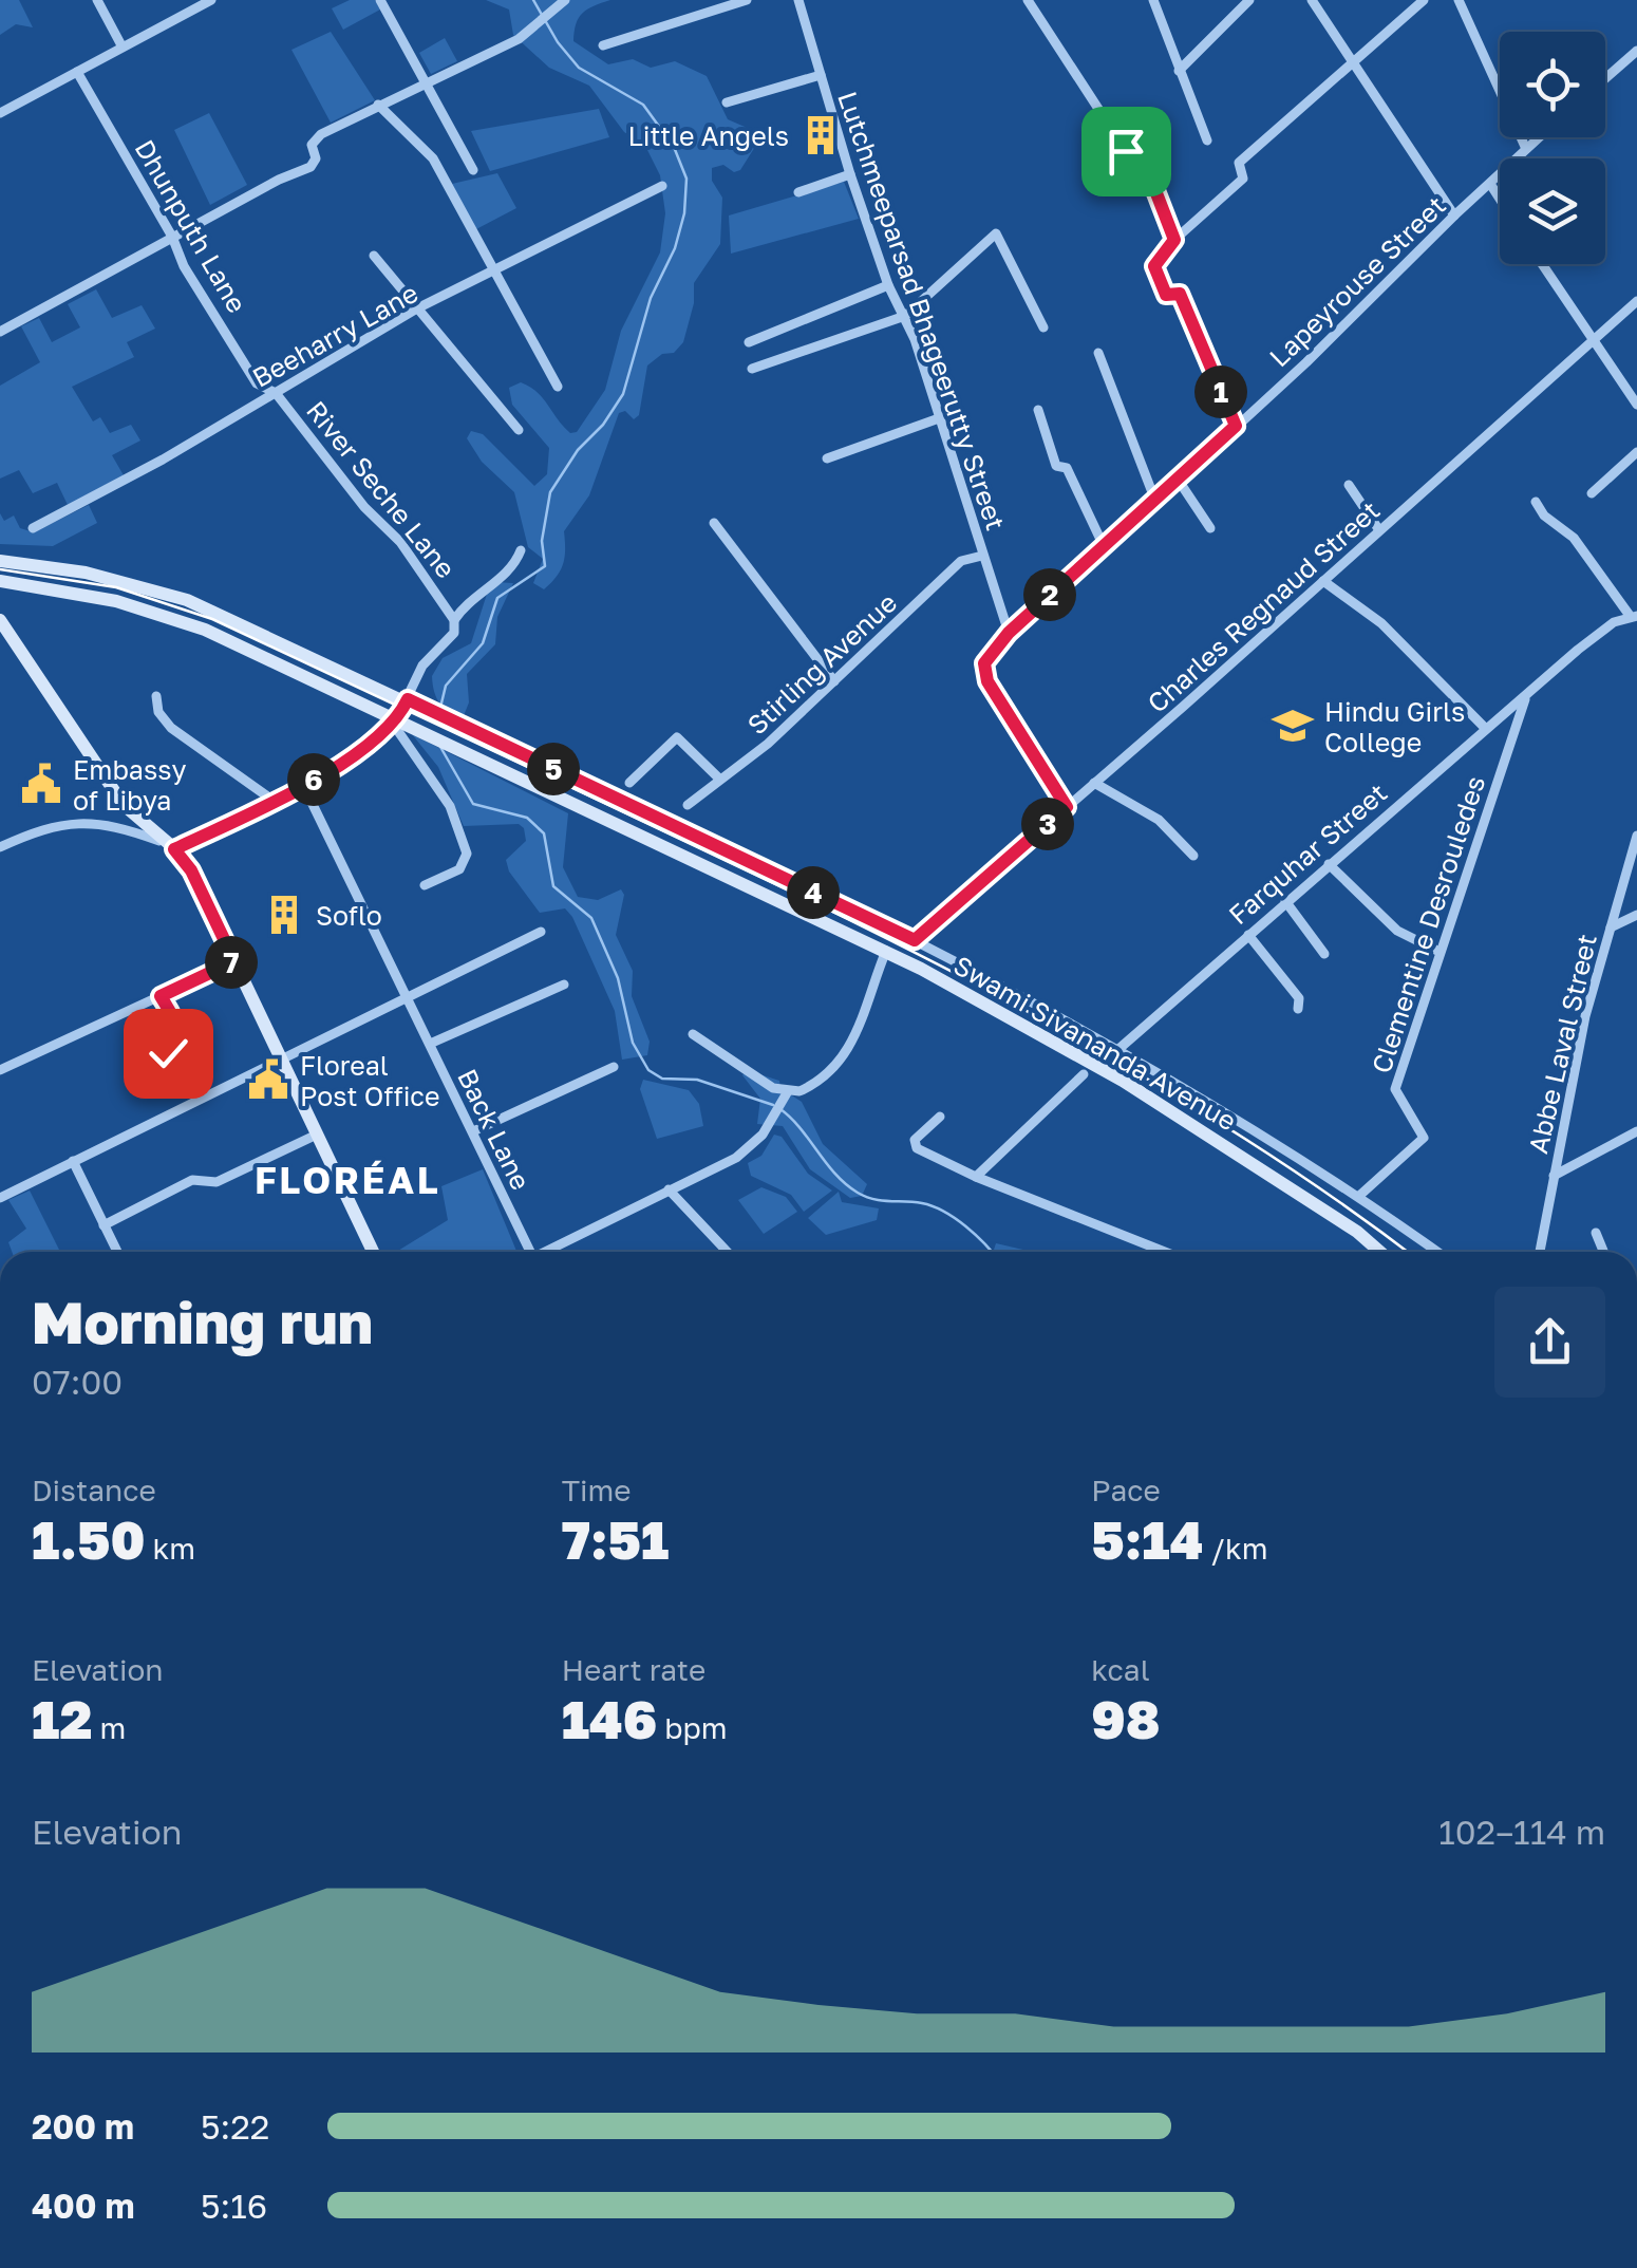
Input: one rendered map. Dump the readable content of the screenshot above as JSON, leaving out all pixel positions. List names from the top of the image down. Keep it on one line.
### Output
{"streets":{"street":["Dhunputh Lane","Lapeyrouse Street","Lutchmeeparsad Bhageerutty Street","Beeharry Lane","River Seche Lane","Charles Regnaud Street","Stirling Avenue","Farquhar Street","Clementine Desrouledes","Swami Sivananda Avenue","Abbe Laval Street","Back Lane"]},"crossings":[["Dhunputh Lane","Beeharry Lane"],["Dhunputh Lane","River Seche Lane"],["Lapeyrouse Street","Lutchmeeparsad Bhageerutty Street"],["Lapeyrouse Street","Charles Regnaud Street"],["Lutchmeeparsad Bhageerutty Street","Stirling Avenue"],["Beeharry Lane","River Seche Lane"],["Farquhar Street","Clementine Desrouledes"]],"districts":["FLORÉAL"],"places":{"building":["Little Angels","Soflo"],"school or university":["Hindu Girls College"],"public building":["Embassy of Libya","Floreal Post Office"]},"page":{"pins":["1","2","5","6","3","4","7"],"heading":["Morning run","07:00"],"stats":[["Distance","1.50 km"],["Time","7:51"],["Pace","5:14 /km"],["Elevation","12 m"],["Heart rate","146 bpm"],["kcal","98"]],"chart":["Elevation","102–114 m"],"list":[{"name":"200 m","note":"5:22"},{"name":"400 m","note":"5:16"}]}}
